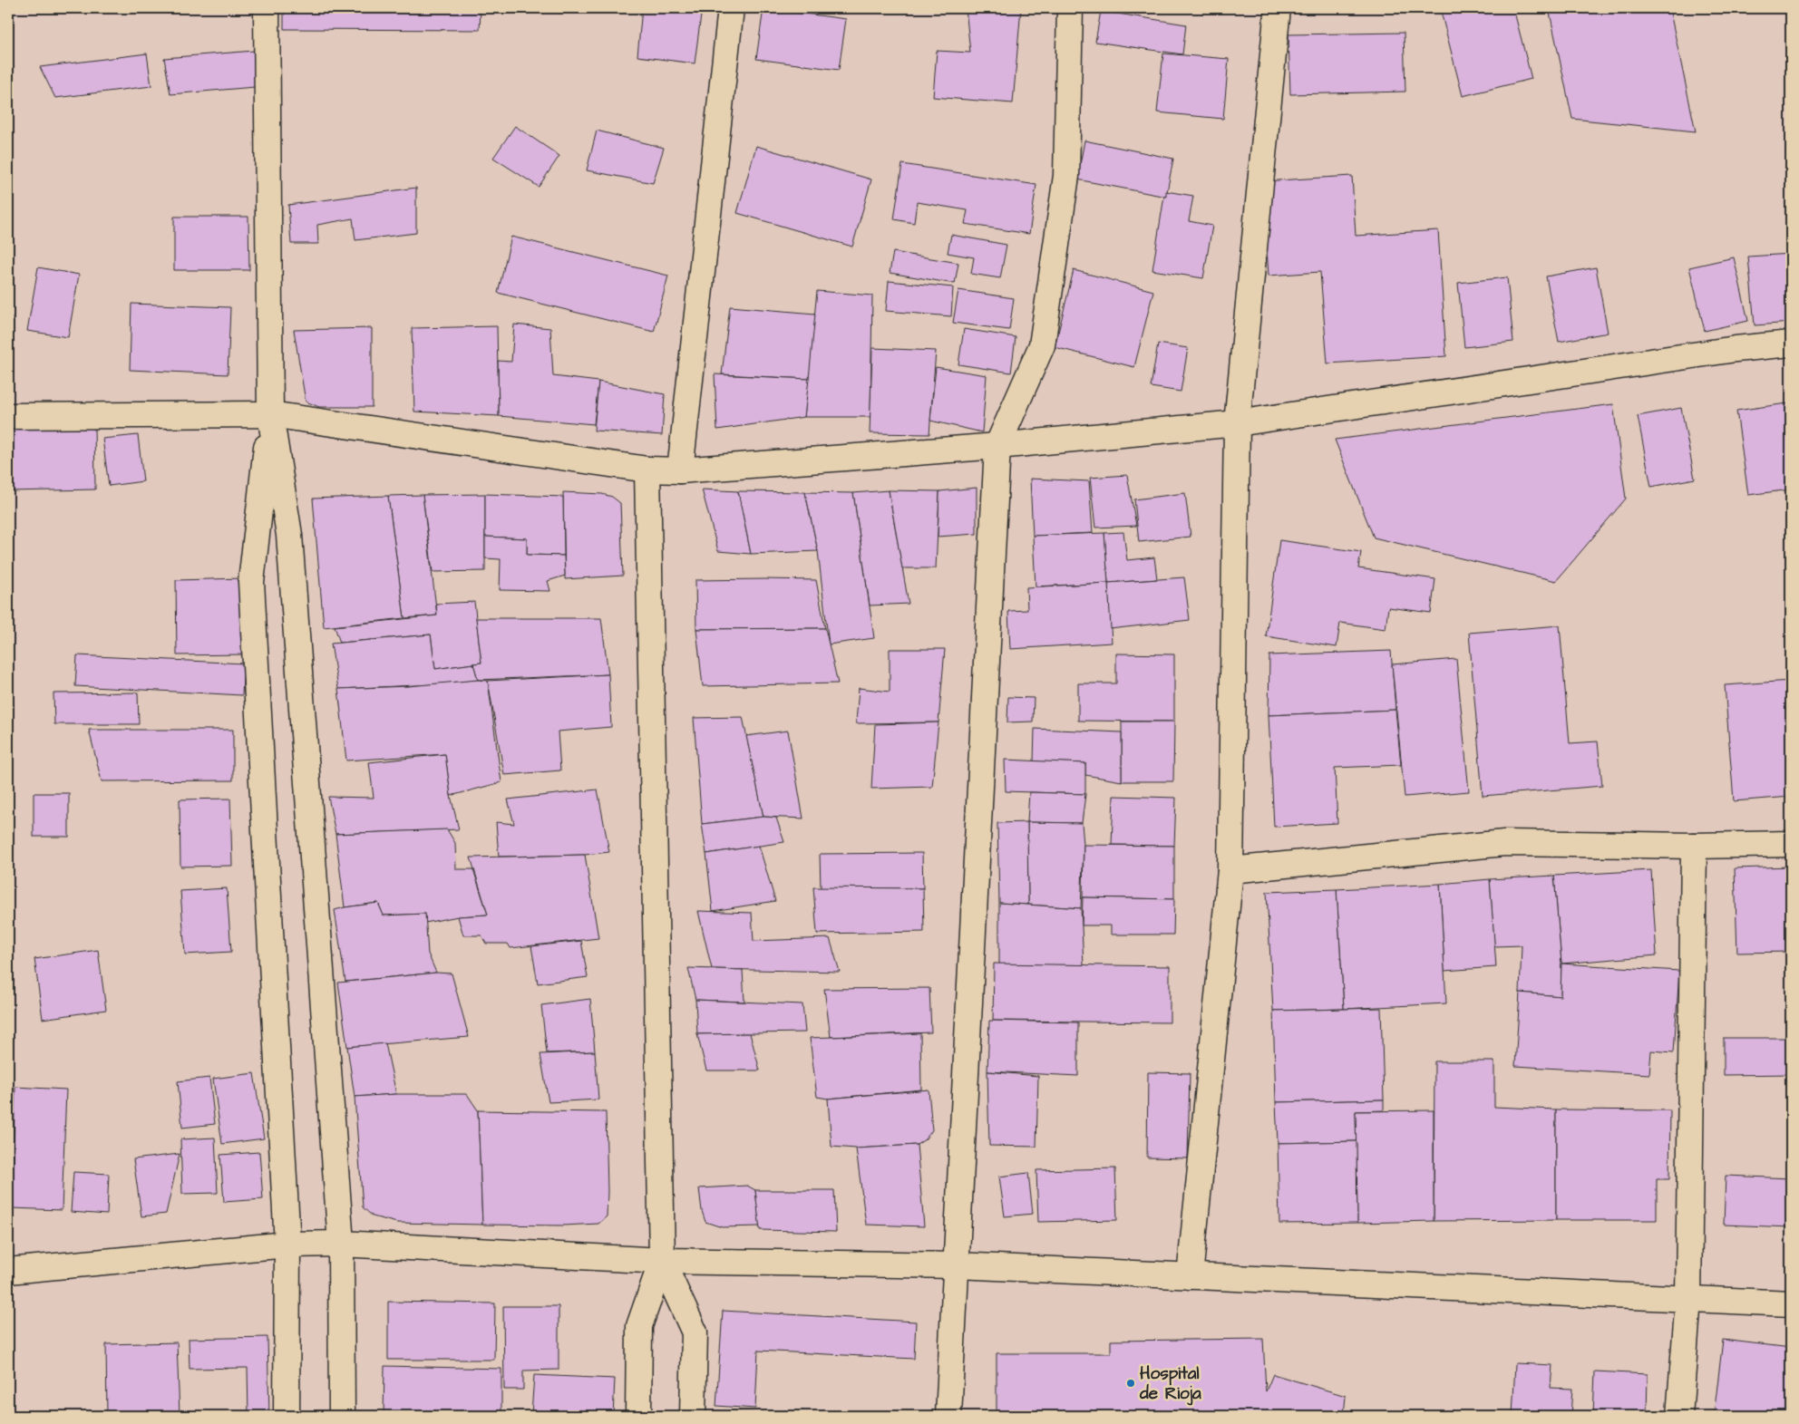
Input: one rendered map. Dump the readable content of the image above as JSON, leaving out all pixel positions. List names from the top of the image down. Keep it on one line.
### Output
{"places":["Hospital de Rioja"]}
